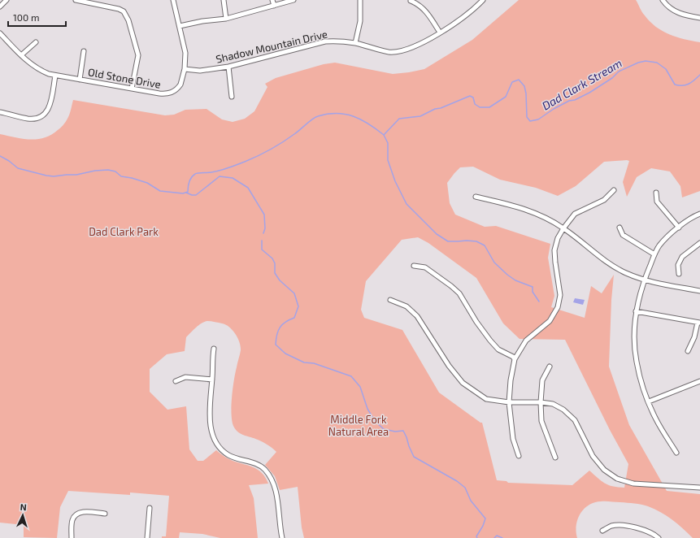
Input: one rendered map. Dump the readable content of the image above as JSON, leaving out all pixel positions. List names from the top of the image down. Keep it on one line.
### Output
{"streets":{"street":["Shadow Mountain Drive","Old Stone Drive"]},"crossings":[["Shadow Mountain Drive","Old Stone Drive"]],"water":["Dad Clark Stream"],"parks":["Dad Clark Park","Middle Fork Natural Area"],"scale_bar":"100 m","north":"top"}
